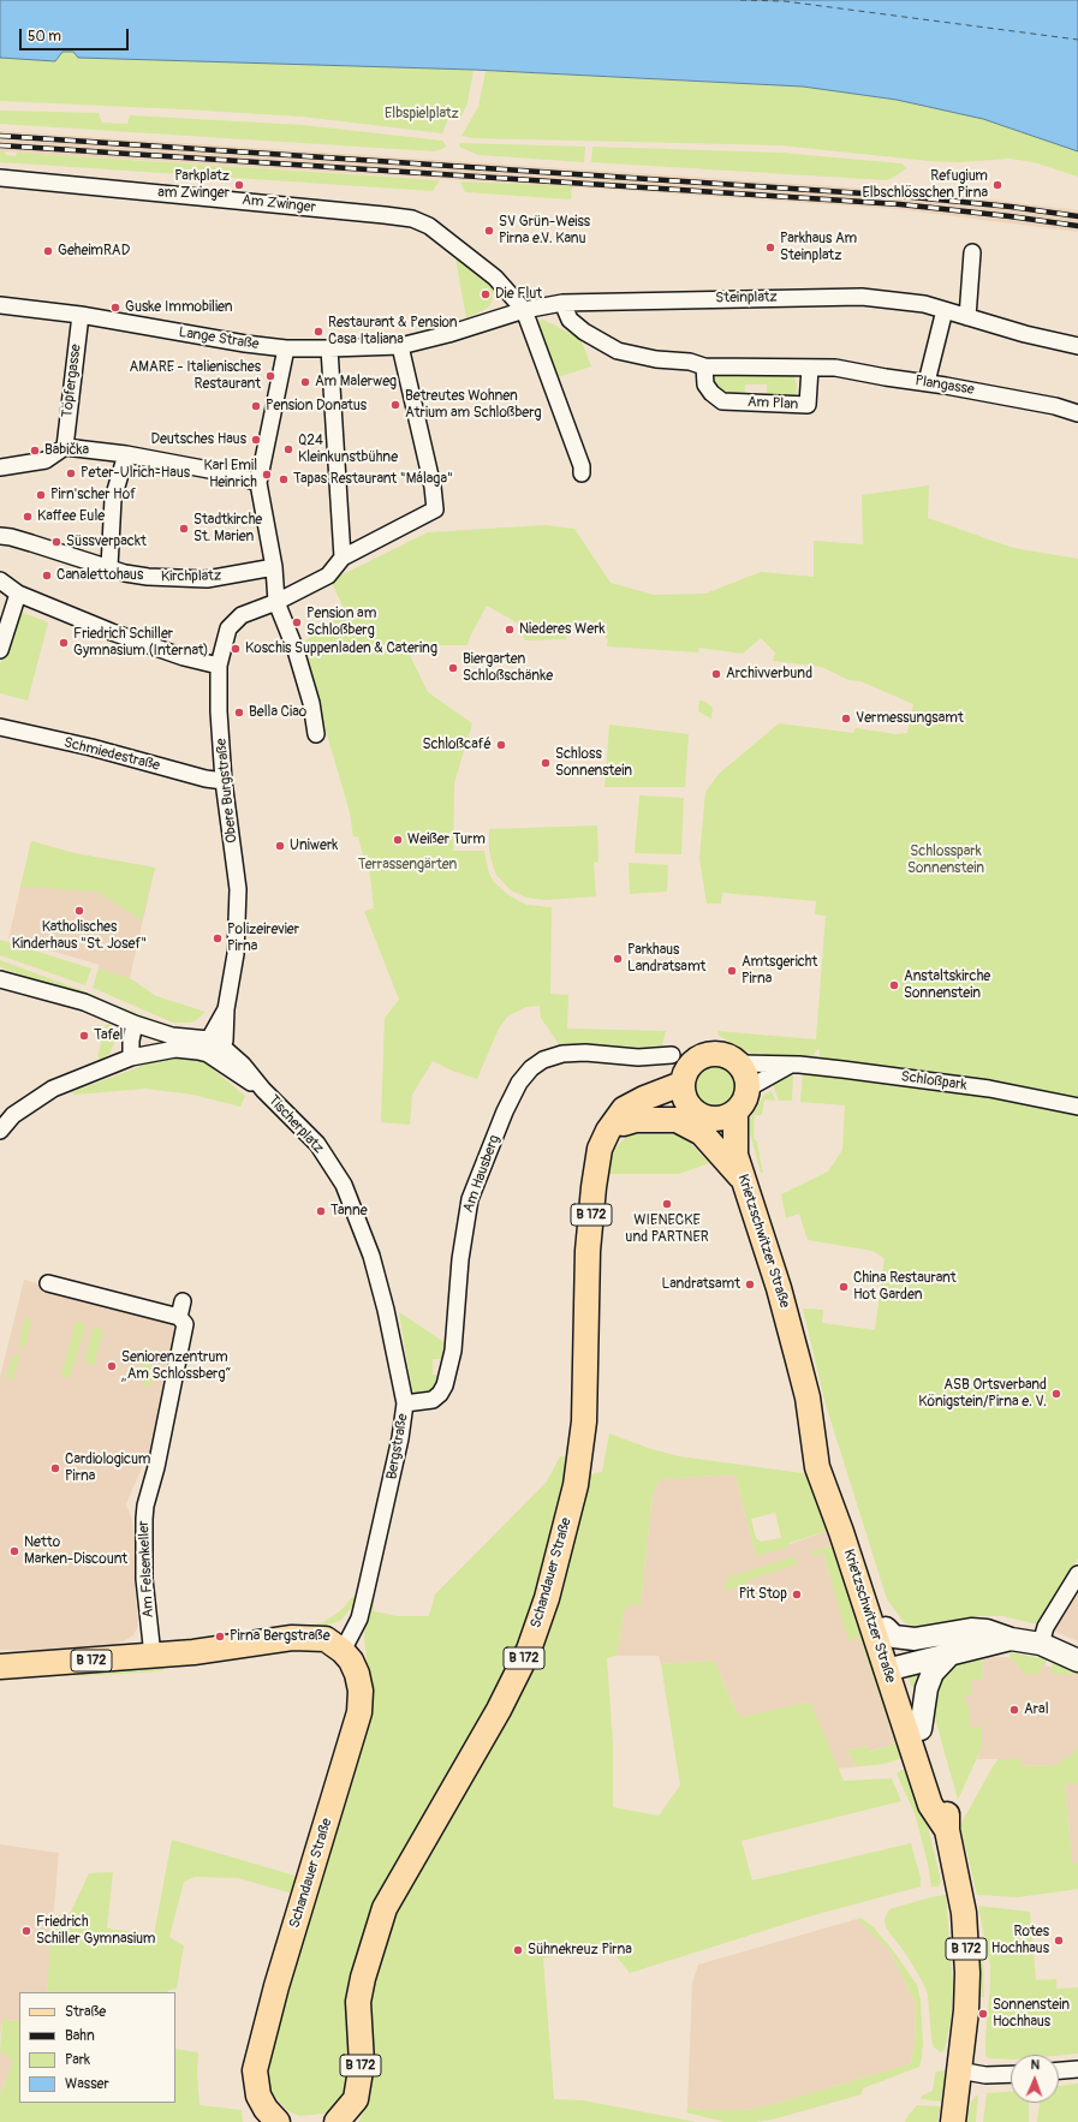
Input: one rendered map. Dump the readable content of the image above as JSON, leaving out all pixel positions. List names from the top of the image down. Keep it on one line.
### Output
{"streets":{"main road":["B 172","Krietzschwitzer Straße","Schandauer Straße"],"street":["Am Zwinger","Steinplatz","Lange Straße","Töpfergasse","Plangasse","Am Plan","Kirchplatz","Schmiedestraße","Obere Burgstraße","Schloßpark","Tischerplatz","Am Hausberg","Bergstraße","Am Felsenkeller"]},"crossings":[["Am Zwinger","Steinplatz"],["Steinplatz","Lange Straße"],["Lange Straße","Töpfergasse"],["Plangasse","Am Plan"],["Schmiedestraße","Obere Burgstraße"],["Obere Burgstraße","Tischerplatz"],["Schloßpark","B 172"],["Schloßpark","Krietzschwitzer Straße"],["Schloßpark","Schandauer Straße"],["Tischerplatz","Bergstraße"],["Am Hausberg","Bergstraße"],["B 172","Krietzschwitzer Straße"],["B 172","Schandauer Straße"],["Krietzschwitzer Straße","Schandauer Straße"],["Bergstraße","Schandauer Straße"],["Am Felsenkeller","Schandauer Straße"]],"parks":["Elbspielplatz","Schlosspark Sonnenstein","Terrassengärten"],"places":["Parkplatz am Zwinger","Refugium Elbschlösschen Pirna","SV Grün-Weiss Pirna e.V. Kanu","Parkhaus Am Steinplatz","GeheimRAD","Die Flut","Guske Immobilien","Restaurant & Pension Casa Italiana","AMARE - Italienisches Restaurant","Am Malerweg","Betreutes Wohnen Atrium am Schloßberg","Pension Donatus","Deutsches Haus","Q24 Kleinkunstbühne","Babička","Peter-Ulrich-Haus","Karl Emil Heinrich","Tapas Restaurant \"Málaga\"","Pirn'scher Hof","Kaffee Eule","Stadtkirche St. Marien","Süssverpackt","Canalettohaus","Pension am Schloßberg","Niederes Werk","Friedrich Schiller Gymnasium (Internat)","Koschis Suppenladen & Catering","Biergarten Schloßschänke","Archivverbund","Bella Ciao","Vermessungsamt","Schloßcafé","Schloss Sonnenstein","Weißer Turm","Uniwerk","Katholisches Kinderhaus \"St. Josef\"","Polizeirevier Pirna","Parkhaus Landratsamt","Amtsgericht Pirna","Anstaltskirche Sonnenstein","Tafel","WIENECKE und PARTNER","Tanne","Landratsamt","China Restaurant Hot Garden","Seniorenzentrum „Am Schlossberg“","ASB Ortsverband Königstein/Pirna e. V.","Cardiologicum Pirna","Netto Marken-Discount","Pit Stop","Pirna Bergstraße","Aral","Friedrich Schiller Gymnasium","Rotes Hochhaus","Sühnekreuz Pirna","Sonnenstein Hochhaus"],"legend":["Straße","Bahn","Park","Wasser"],"scale_bar":"50 m","north":"top"}
